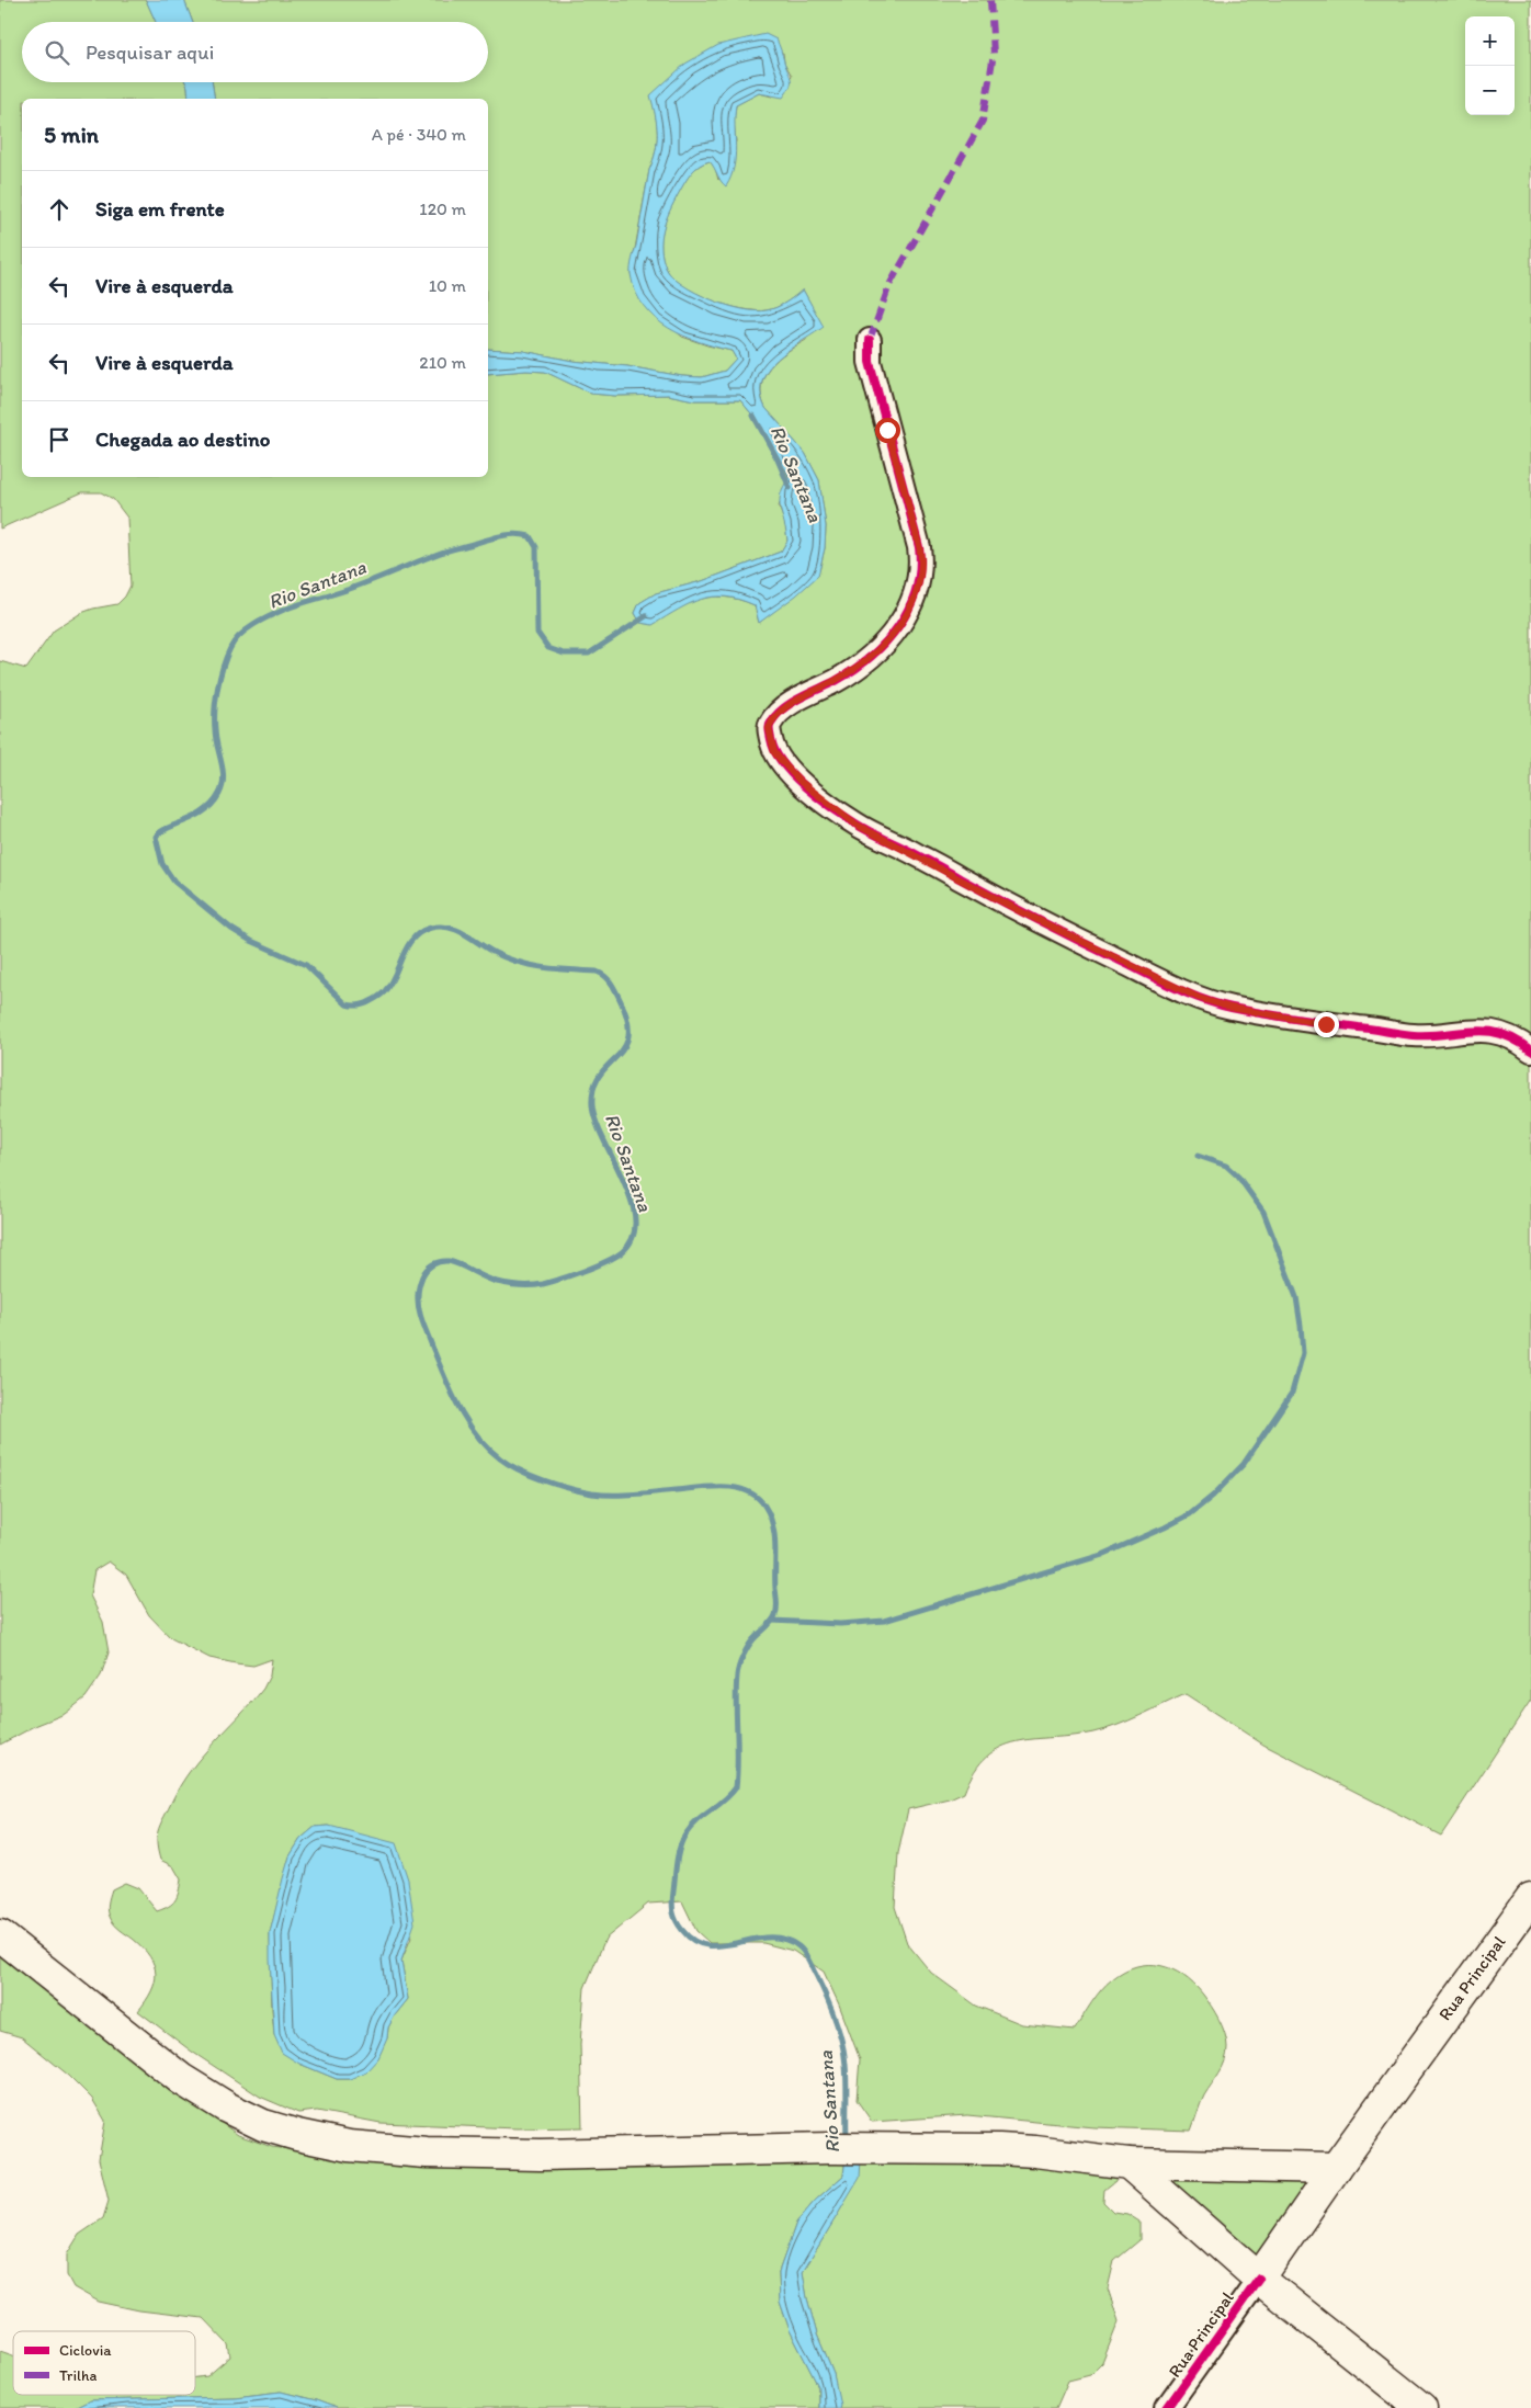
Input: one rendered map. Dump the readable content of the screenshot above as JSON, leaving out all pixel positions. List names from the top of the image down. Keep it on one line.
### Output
{"streets":{"main road":["Rua Principal"]},"water":["Rio Santana"],"legend":["Ciclovia","Trilha"],"page":{"map_buttons":["+","−"],"search":"Pesquisar aqui","heading":["5 min","A pé · 340 m"],"list":[["Siga em frente","120 m"],["Vire à esquerda","10 m"],["Vire à esquerda","210 m"],"Chegada ao destino"]}}
